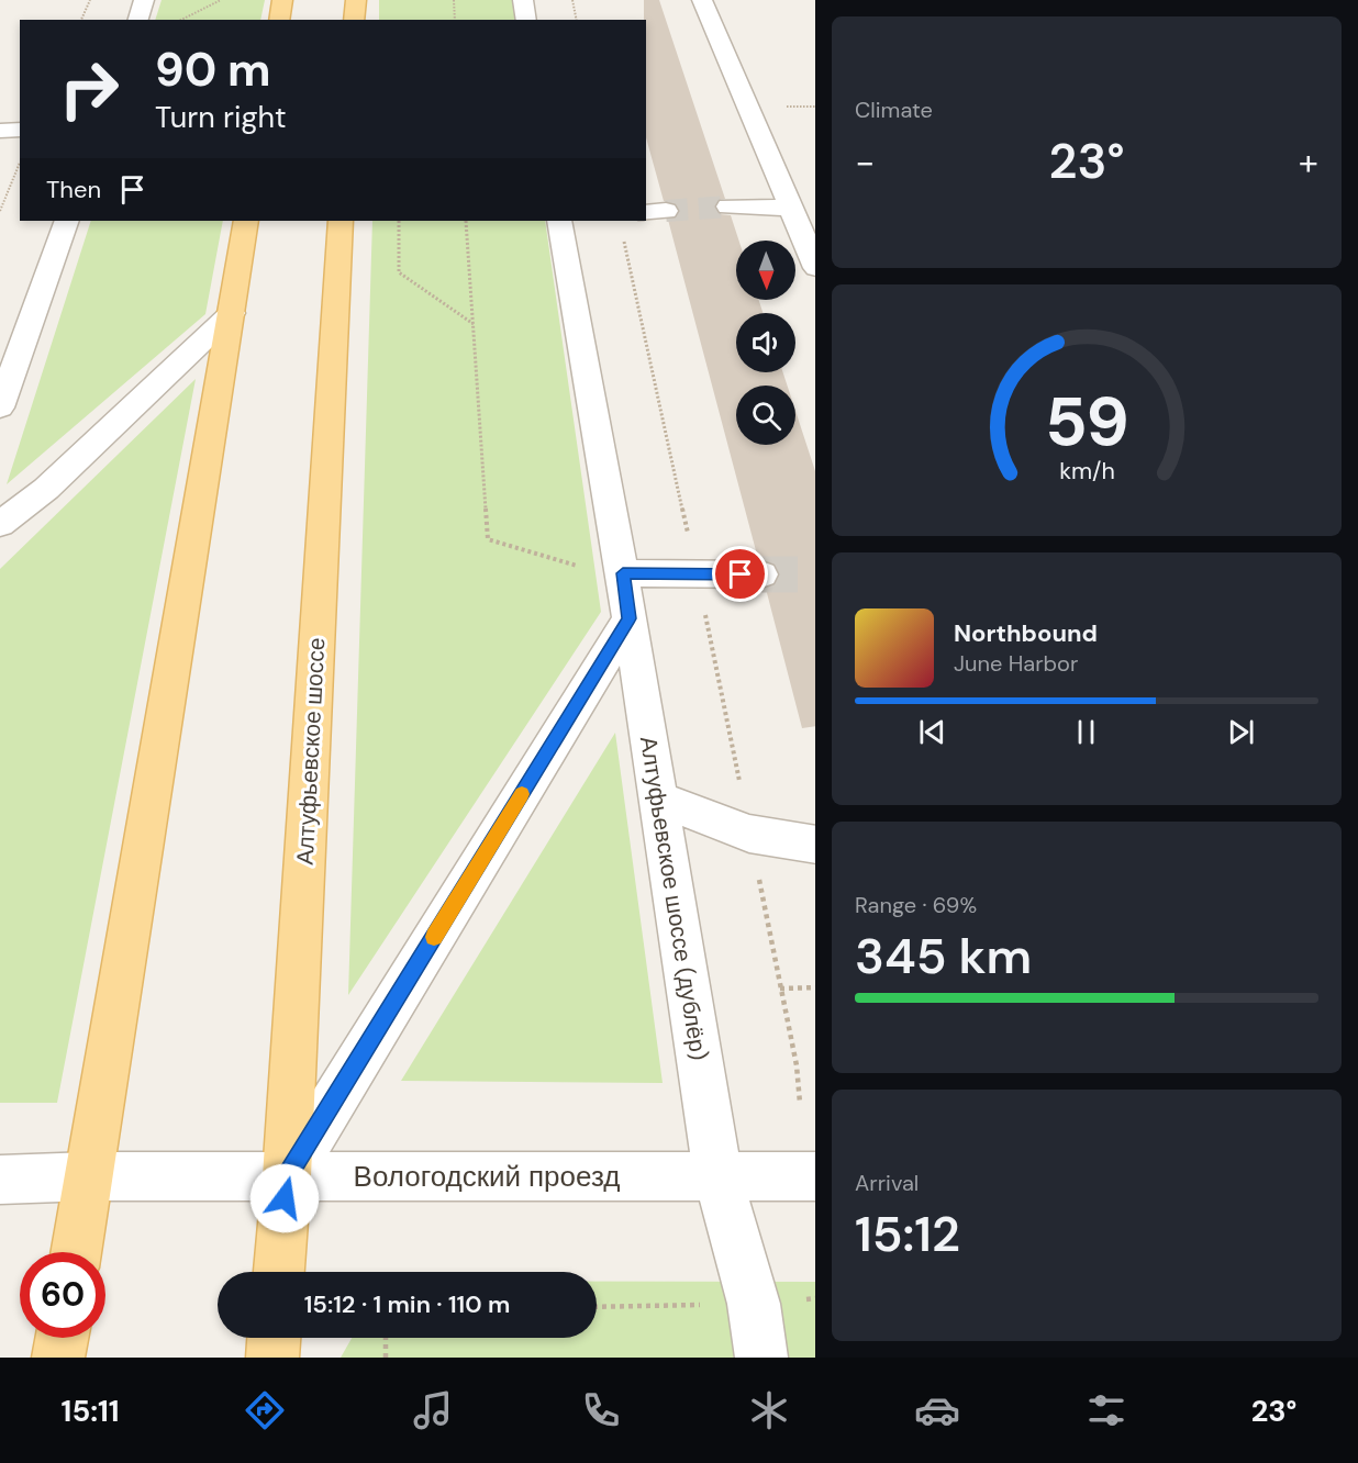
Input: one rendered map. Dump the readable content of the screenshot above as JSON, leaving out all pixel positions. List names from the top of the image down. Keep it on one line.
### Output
{"streets":{"main road":["Алтуфьевское шоссе"],"street":["Алтуфьевское шоссе (дублёр)","Вологодский проезд"]},"crossings":[["Алтуфьевское шоссе","Вологодский проезд"],["Алтуфьевское шоссе (дублёр)","Вологодский проезд"]],"north":"bottom","page":{"tile":["Climate",["Range · 69%","345 km"],["Arrival","15:12"]],"turn":["90 m","Turn right"],"heat":["−","23°","+"],"then":"Then","song":["Northbound","June Harbor"],"limit":"60","trip":"15:12 · 1 min · 110 m","tabs":["15:11","23°"],"gauge":["59","km/h"]}}
